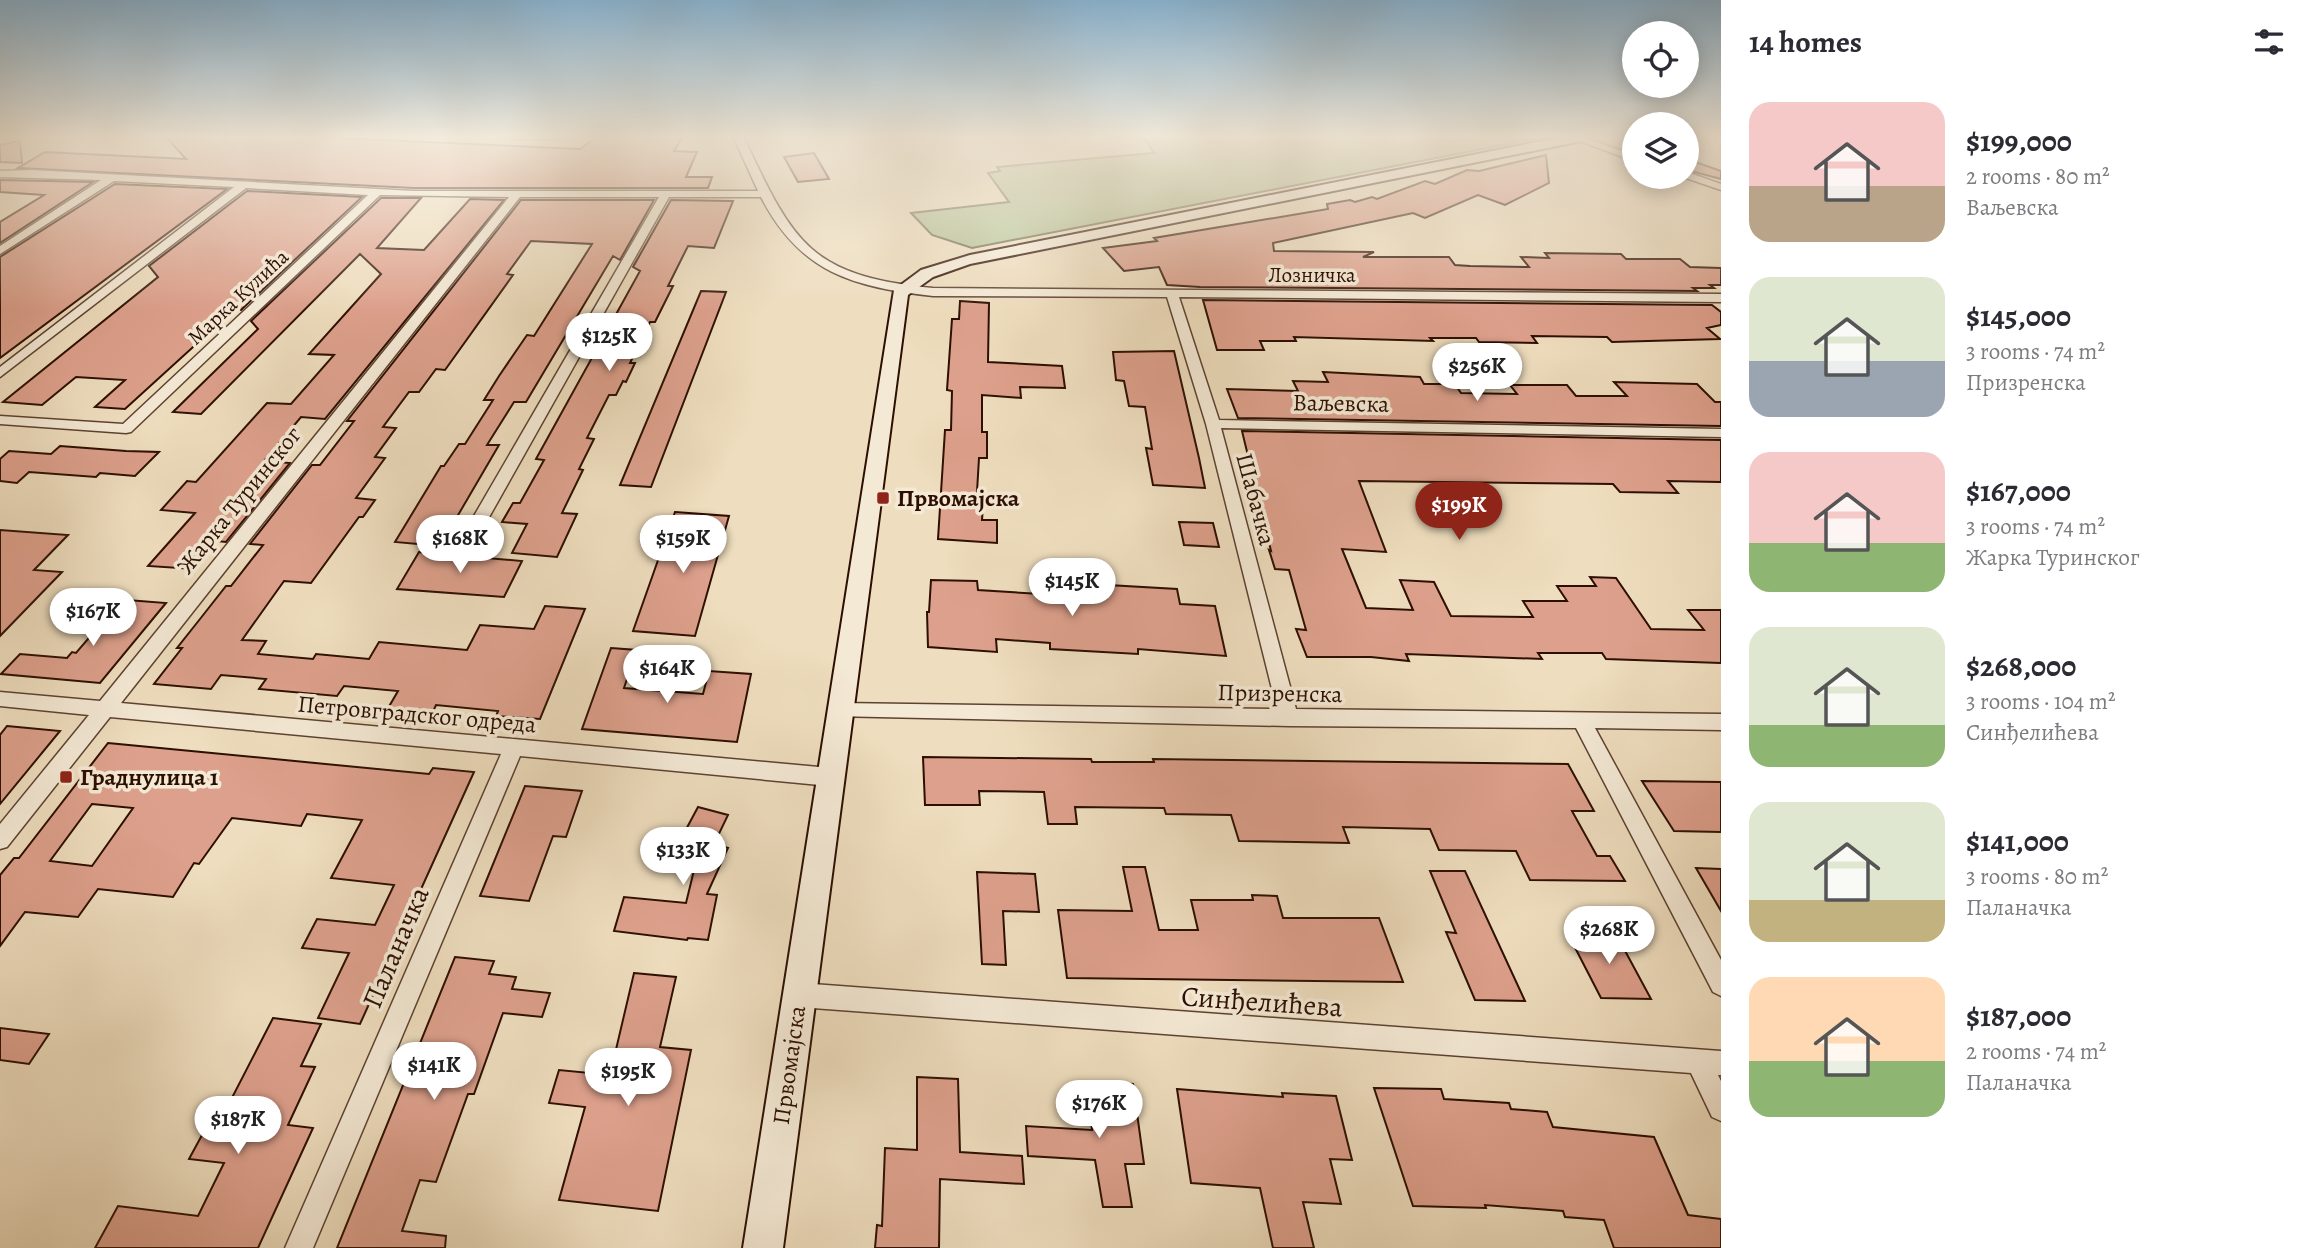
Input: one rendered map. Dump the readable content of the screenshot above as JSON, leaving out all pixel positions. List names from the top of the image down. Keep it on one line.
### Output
{"streets":{"street":["Лозничка","Марка Кулића","Ваљевска","Шабачка","Жарка Туринског","Призренска","Петровградског одреда","Паланачка","Синђелићева","Првомајска"]},"crossings":[["Лозничка","Шабачка"],["Лозничка","Првомајска"],["Ваљевска","Шабачка"],["Шабачка","Призренска"],["Жарка Туринског","Петровградског одреда"],["Призренска","Првомајска"],["Петровградског одреда","Паланачка"],["Петровградског одреда","Првомајска"],["Синђелићева","Првомајска"]],"places":{"transit":["Првомајска","Граднулица 1"]},"page":{"heading":"14 homes","list":[{"name":"$199,000","note":"2 rooms · 80 m² · Ваљевска"},{"name":"$145,000","note":"3 rooms · 74 m² · Призренска"},{"name":"$167,000","note":"3 rooms · 74 m² · Жарка Туринског"},{"name":"$268,000","note":"3 rooms · 104 m² · Синђелићева"},{"name":"$141,000","note":"3 rooms · 80 m² · Паланачка"},{"name":"$187,000","note":"2 rooms · 74 m² · Паланачка"}],"price":["$125K","$256K","$199K","$168K","$159K","$145K","$167K","$164K","$133K","$268K","$141K","$195K","$176K","$187K"]}}
